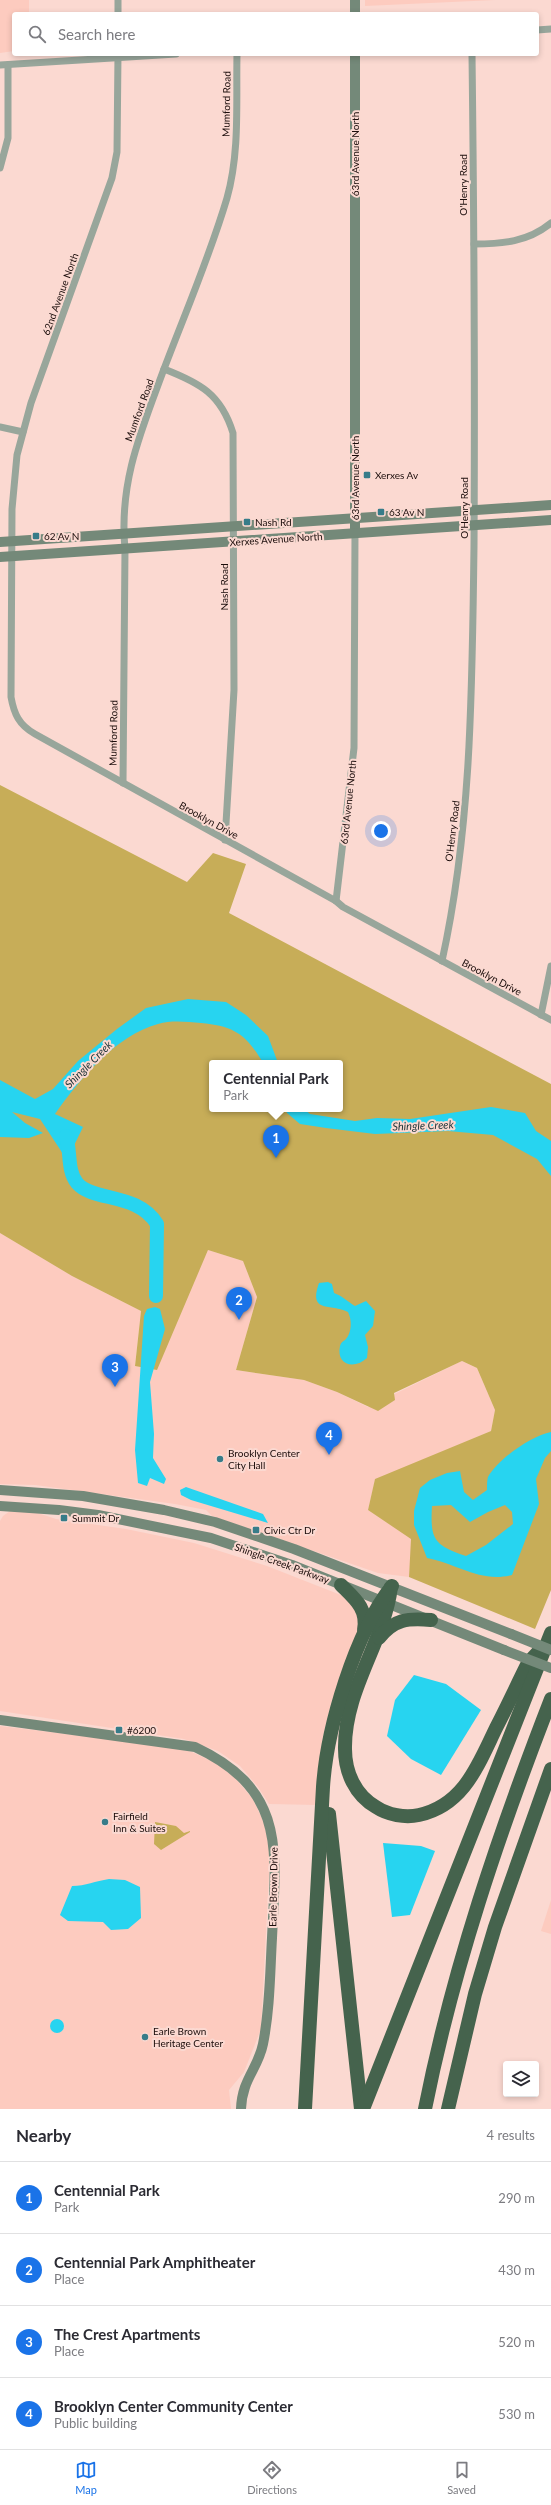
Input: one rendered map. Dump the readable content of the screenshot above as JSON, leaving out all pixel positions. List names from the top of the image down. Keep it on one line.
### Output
{"streets":{"street":["Mumford Road","63rd Avenue North","O'Henry Road","62nd Avenue North","Xerxes Avenue North","Nash Road","Brooklyn Drive","Shingle Creek Parkway","Earle Brown Drive"]},"crossings":[["Mumford Road","Xerxes Avenue North"],["Mumford Road","Nash Road"],["Mumford Road","Brooklyn Drive"],["63rd Avenue North","Xerxes Avenue North"],["63rd Avenue North","Brooklyn Drive"],["O'Henry Road","Xerxes Avenue North"],["O'Henry Road","Brooklyn Drive"],["62nd Avenue North","Xerxes Avenue North"],["62nd Avenue North","Brooklyn Drive"],["Xerxes Avenue North","Nash Road"],["Xerxes Avenue North","Brooklyn Drive"],["Nash Road","Brooklyn Drive"]],"water":["Shingle Creek"],"places":{"transit":["Xerxes Av","63 Av N","Nash Rd","62 Av N","Summit Dr","Civic Ctr Dr","#6200"],"other":["Brooklyn Center City Hall","Fairfield Inn & Suites","Earle Brown Heritage Center"]},"page":{"search":"Search here","popup":["Centennial Park","Park"],"pins":["1","2","3","4"],"heading":["Nearby","4 results"],"list":[{"mark":"1","name":"Centennial Park","note":"Park","value":"290 m"},{"mark":"2","name":"Centennial Park Amphitheater","note":"Place","value":"430 m"},{"mark":"3","name":"The Crest Apartments","note":"Place","value":"520 m"},{"mark":"4","name":"Brooklyn Center Community Center","note":"Public building","value":"530 m"}],"nav":["Map","Directions","Saved"]}}
